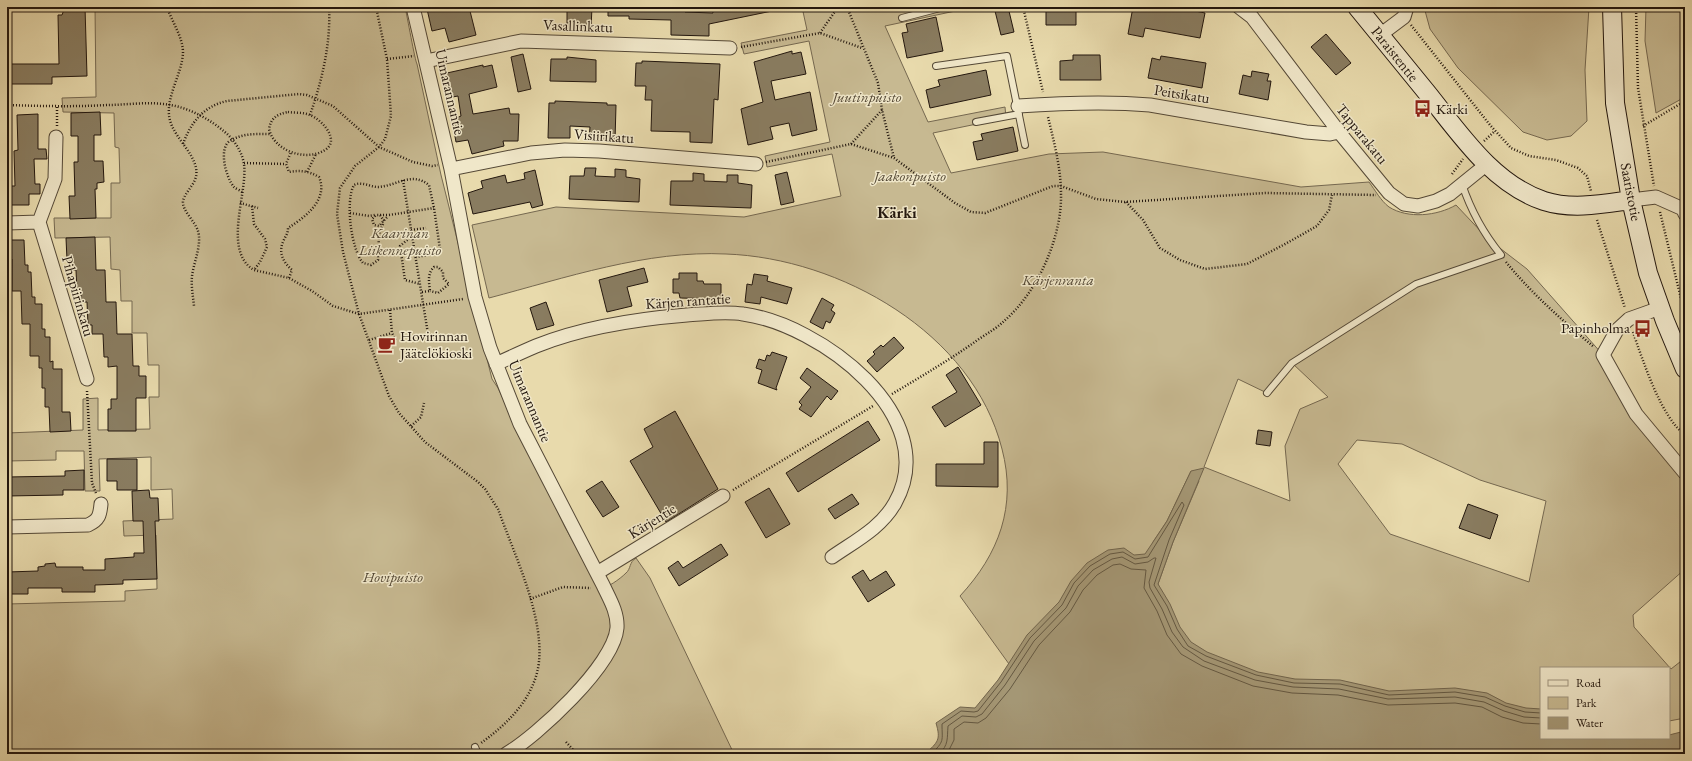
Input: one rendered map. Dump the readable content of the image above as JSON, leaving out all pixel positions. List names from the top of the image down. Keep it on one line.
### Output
{"streets":{"main road":["Paraistentie","Saaristotie"],"street":["Vasallinkatu","Uimarannantie","Peitsikatu","Tapparakatu","Visiirikatu","Pihapiirinkatu","Kärjen rantatie","Kärjentie"]},"crossings":[["Vasallinkatu","Uimarannantie"],["Paraistentie","Tapparakatu"],["Paraistentie","Saaristotie"],["Uimarannantie","Visiirikatu"],["Uimarannantie","Kärjen rantatie"],["Uimarannantie","Kärjentie"],["Peitsikatu","Tapparakatu"]],"districts":["Kärki"],"parks":["Juutinpuisto","Jaakonpuisto","Kaarinan Liikennepuisto","Kärjenranta","Hovipuisto"],"places":{"bus stop":["Kärki","Papinholma"],"cafe":["Hovirinnan Jäätelökioski"]},"legend":["Road","Park","Water"]}
